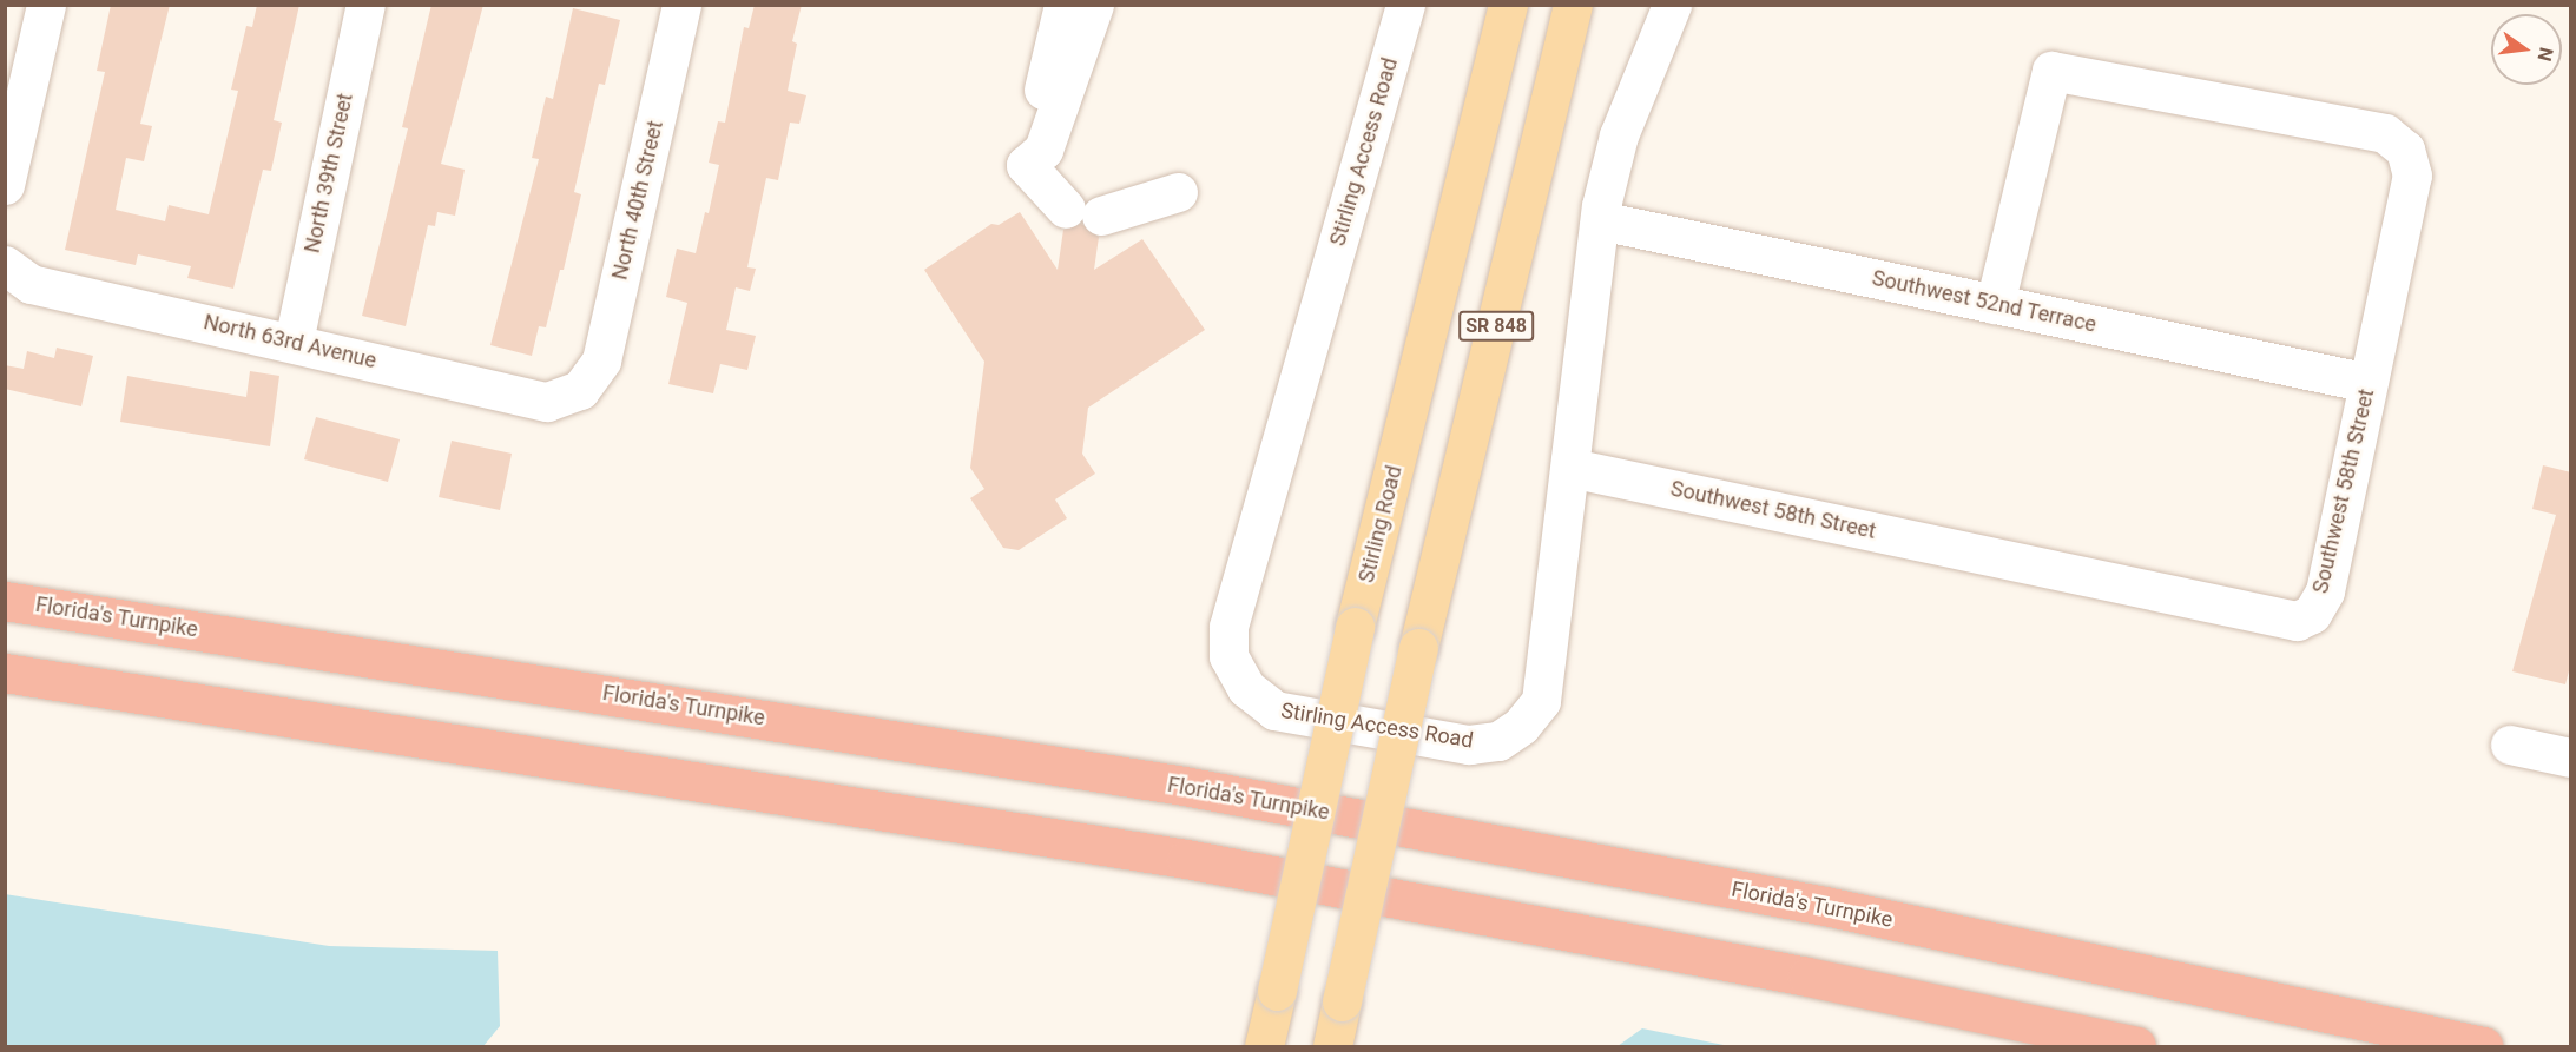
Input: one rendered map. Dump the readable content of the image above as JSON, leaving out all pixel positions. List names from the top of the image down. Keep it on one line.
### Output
{"streets":{"highway":["Florida's Turnpike"],"main road":["SR 848","Stirling Road"],"street":["Stirling Access Road","North 39th Street","North 40th Street","Southwest 52nd Terrace","North 63rd Avenue","Southwest 58th Street"]},"crossings":[["Stirling Access Road","Southwest 52nd Terrace"],["Stirling Access Road","Southwest 58th Street"],["North 39th Street","North 63rd Avenue"],["North 40th Street","North 63rd Avenue"],["Southwest 52nd Terrace","Southwest 58th Street"]],"north":"right"}
